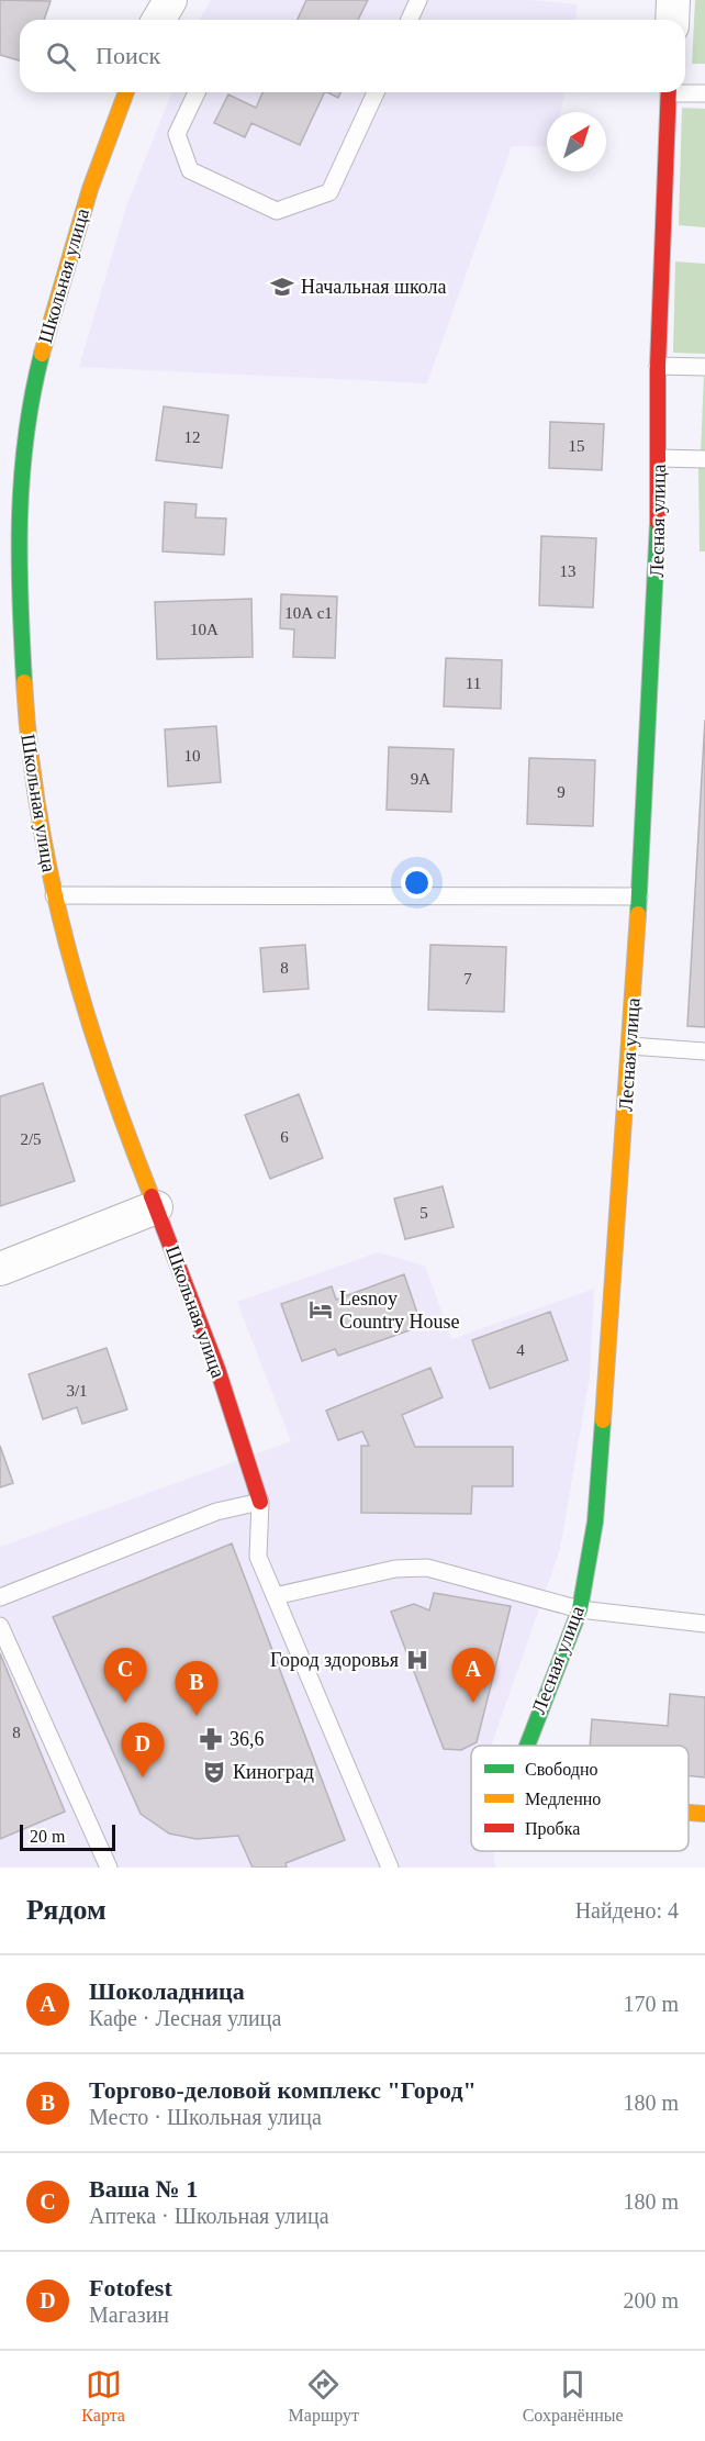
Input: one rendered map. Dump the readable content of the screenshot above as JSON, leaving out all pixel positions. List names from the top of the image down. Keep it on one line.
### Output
{"streets":{"street":["Школьная улица","Лесная улица"]},"places":{"school or university":["Начальная школа"],"hotel":["Lesnoy Country House"],"hospital":["Город здоровья"],"pharmacy":["36,6"],"theatre":["Киноград"]},"house_numbers":["12","15","13","10А с1","10А","11","10","9А","9","8","7","6","2/5","5","4","3/1","8"],"legend":["Свободно","Медленно","Пробка"],"scale_bar":"20 m","north":"top right","page":{"search":"Поиск","pins":["A","C","B","D"],"scale":"20 m","heading":["Рядом","Найдено: 4"],"list":[{"mark":"A","name":"Шоколадница","note":"Кафе · Лесная улица","value":"170 m"},{"mark":"B","name":"Торгово-деловой комплекс \"Город\"","note":"Место · Школьная улица","value":"180 m"},{"mark":"C","name":"Ваша № 1","note":"Аптека · Школьная улица","value":"180 m"},{"mark":"D","name":"Fotofest","note":"Магазин","value":"200 m"}],"nav":["Карта","Маршрут","Сохранённые"]}}
